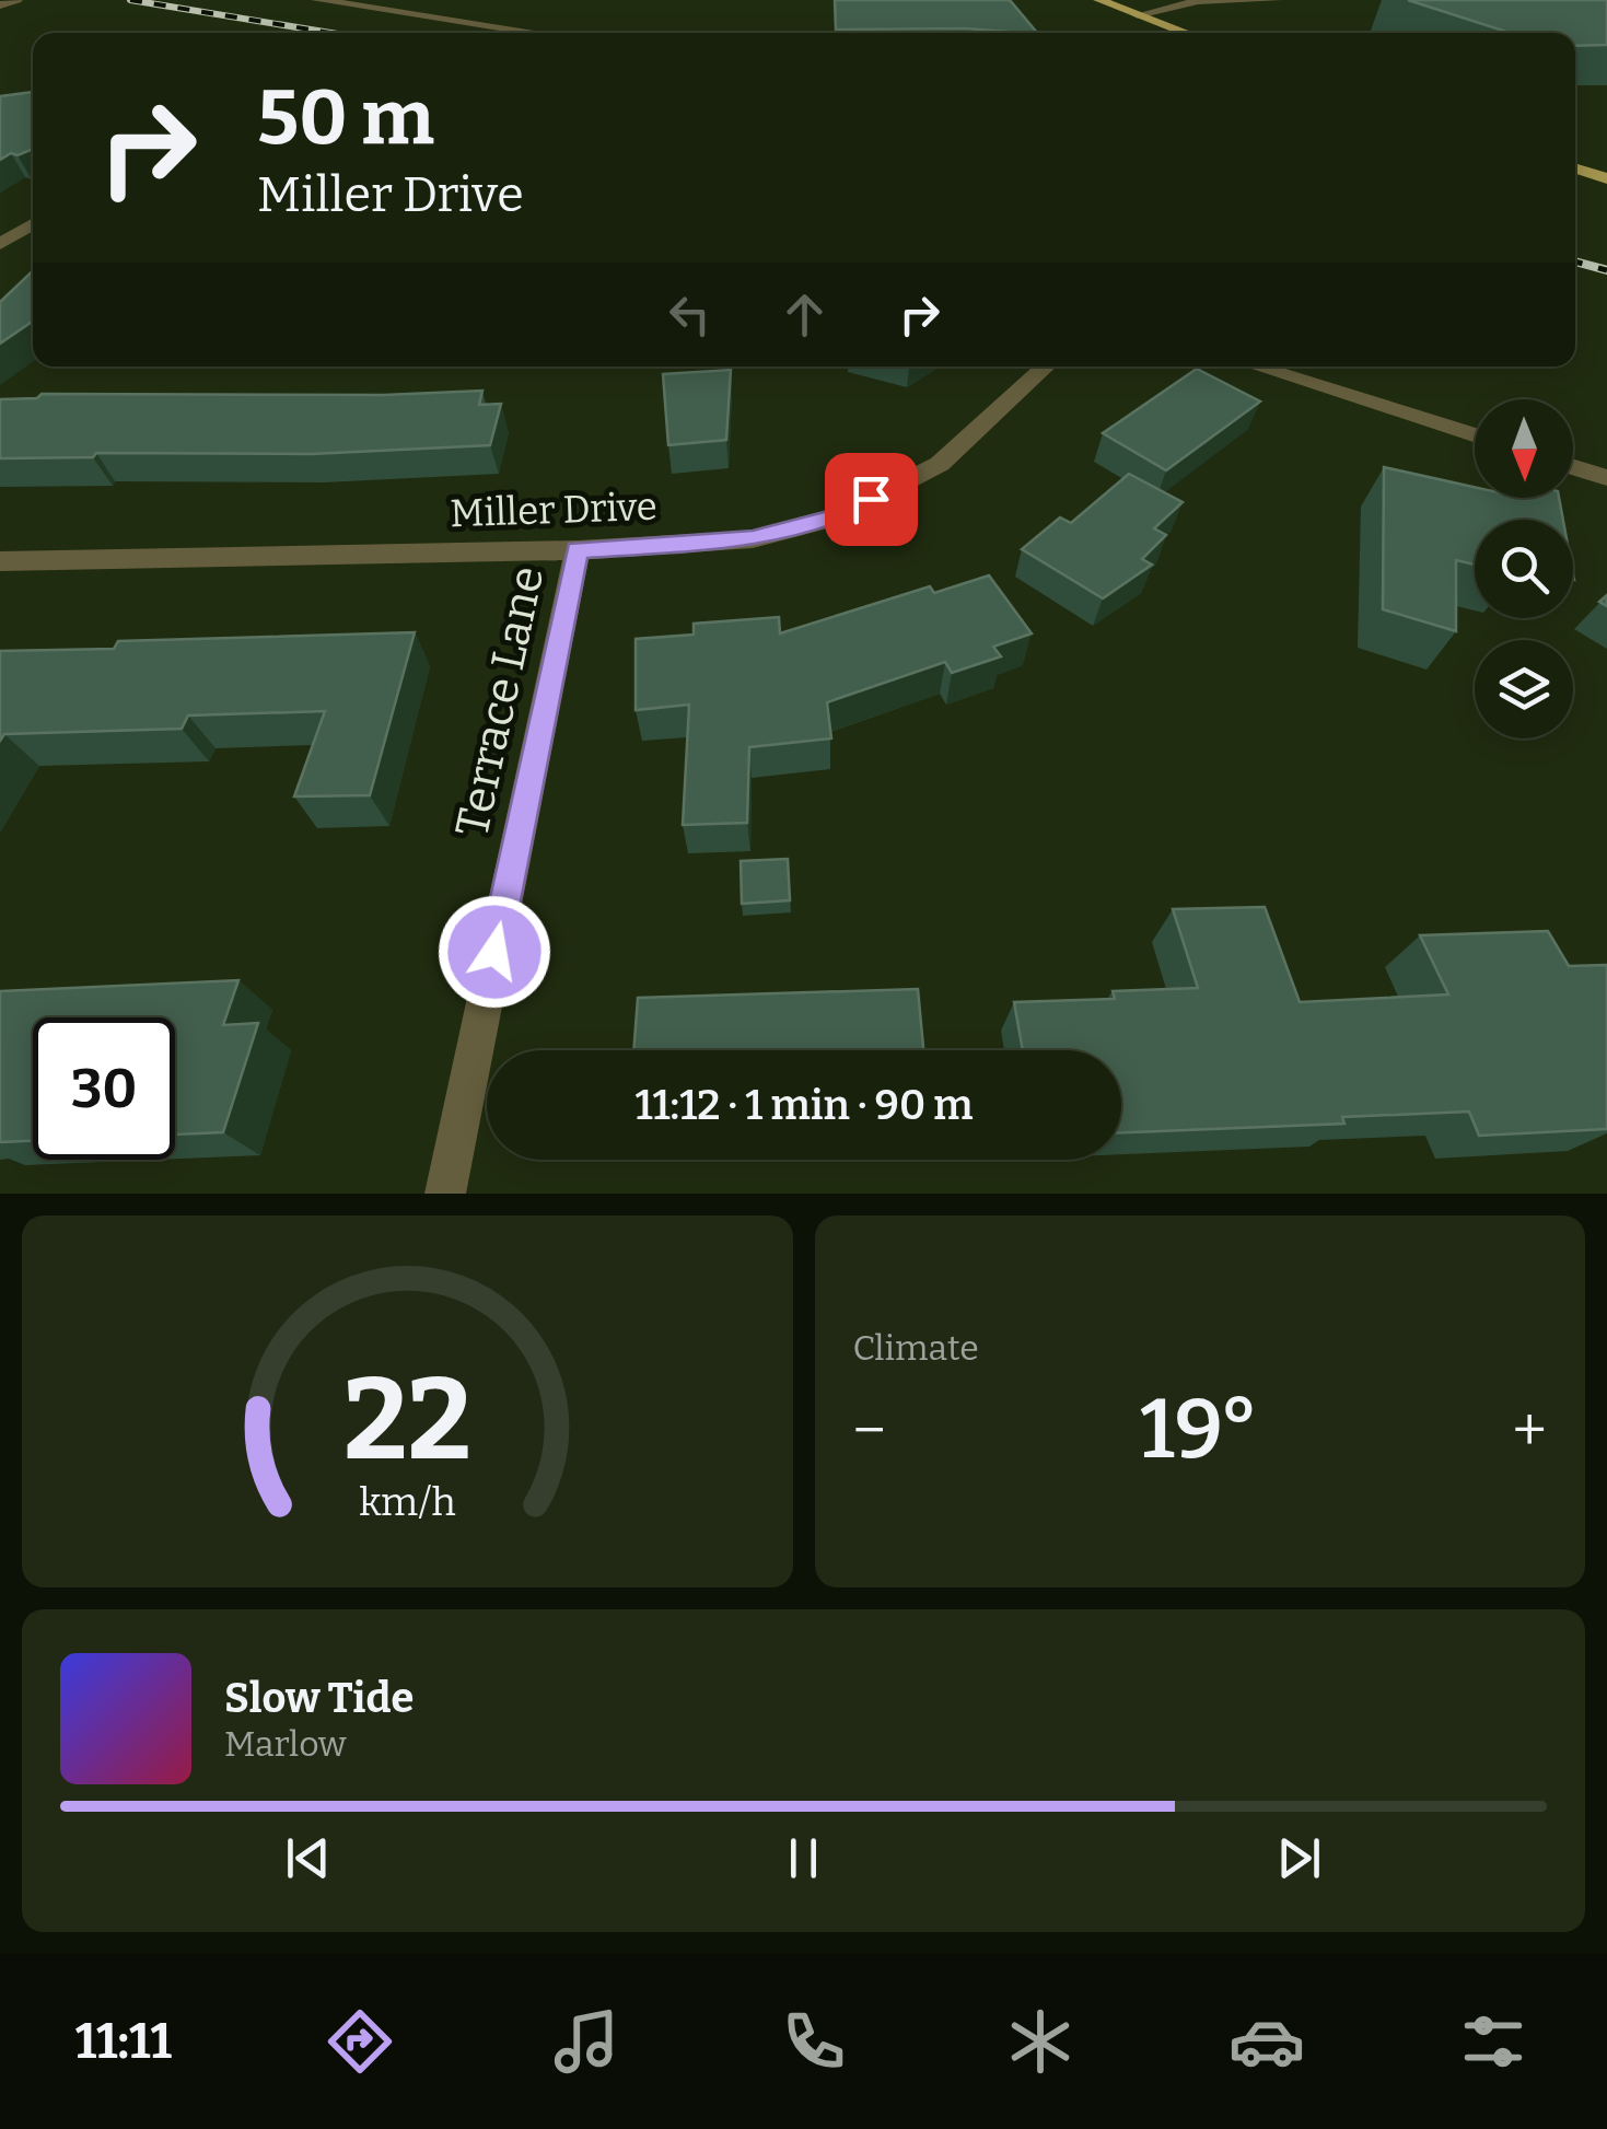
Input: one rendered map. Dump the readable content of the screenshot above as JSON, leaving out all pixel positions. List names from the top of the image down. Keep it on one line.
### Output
{"streets":{"street":["Miller Drive","Terrace Lane"]},"crossings":[["Miller Drive","Terrace Lane"]],"north":"bottom","page":{"turn":["50 m","Miller Drive"],"limit":"30","trip":"11:12 · 1 min · 90 m","tile":"Climate","heat":["−","19°","+"],"song":["Slow Tide","Marlow"],"tabs":"11:11","gauge":["22","km/h"]}}
